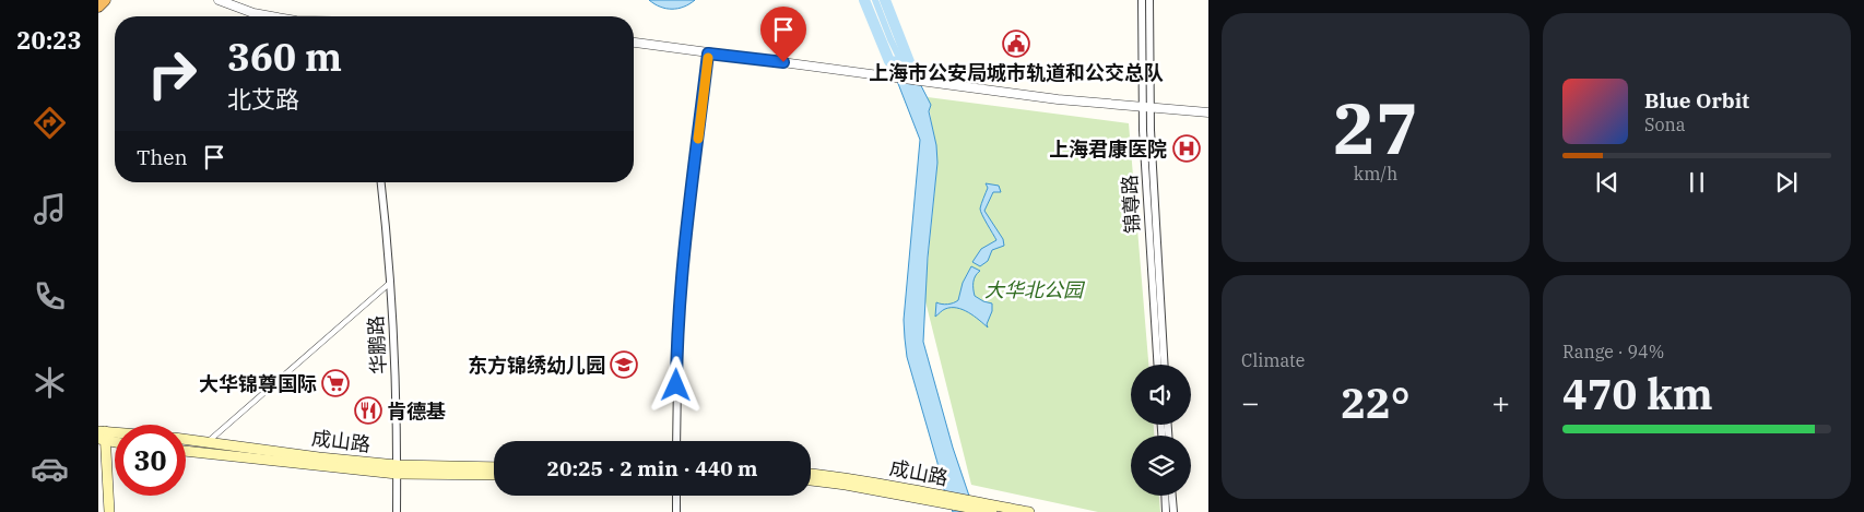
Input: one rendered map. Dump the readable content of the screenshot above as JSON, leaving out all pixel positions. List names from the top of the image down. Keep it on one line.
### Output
{"streets":{"main road":["成山路"],"street":["锦尊路","华鹏路"]},"crossings":[["华鹏路","成山路"]],"parks":["大华北公园"],"places":{"public building":["上海市公安局城市轨道和公交总队"],"hospital":["上海君康医院"],"school or university":["东方锦绣幼儿园"],"supermarket":["大华锦尊国际"],"restaurant":["肯德基"]},"page":{"tabs":"20:23","tile":[["27","km/h"],"Climate",["Range · 94%","470 km"]],"turn":["360 m","北艾路"],"song":["Blue Orbit","Sona"],"then":"Then","heat":["−","22°","+"],"limit":"30","trip":"20:25 · 2 min · 440 m"}}
